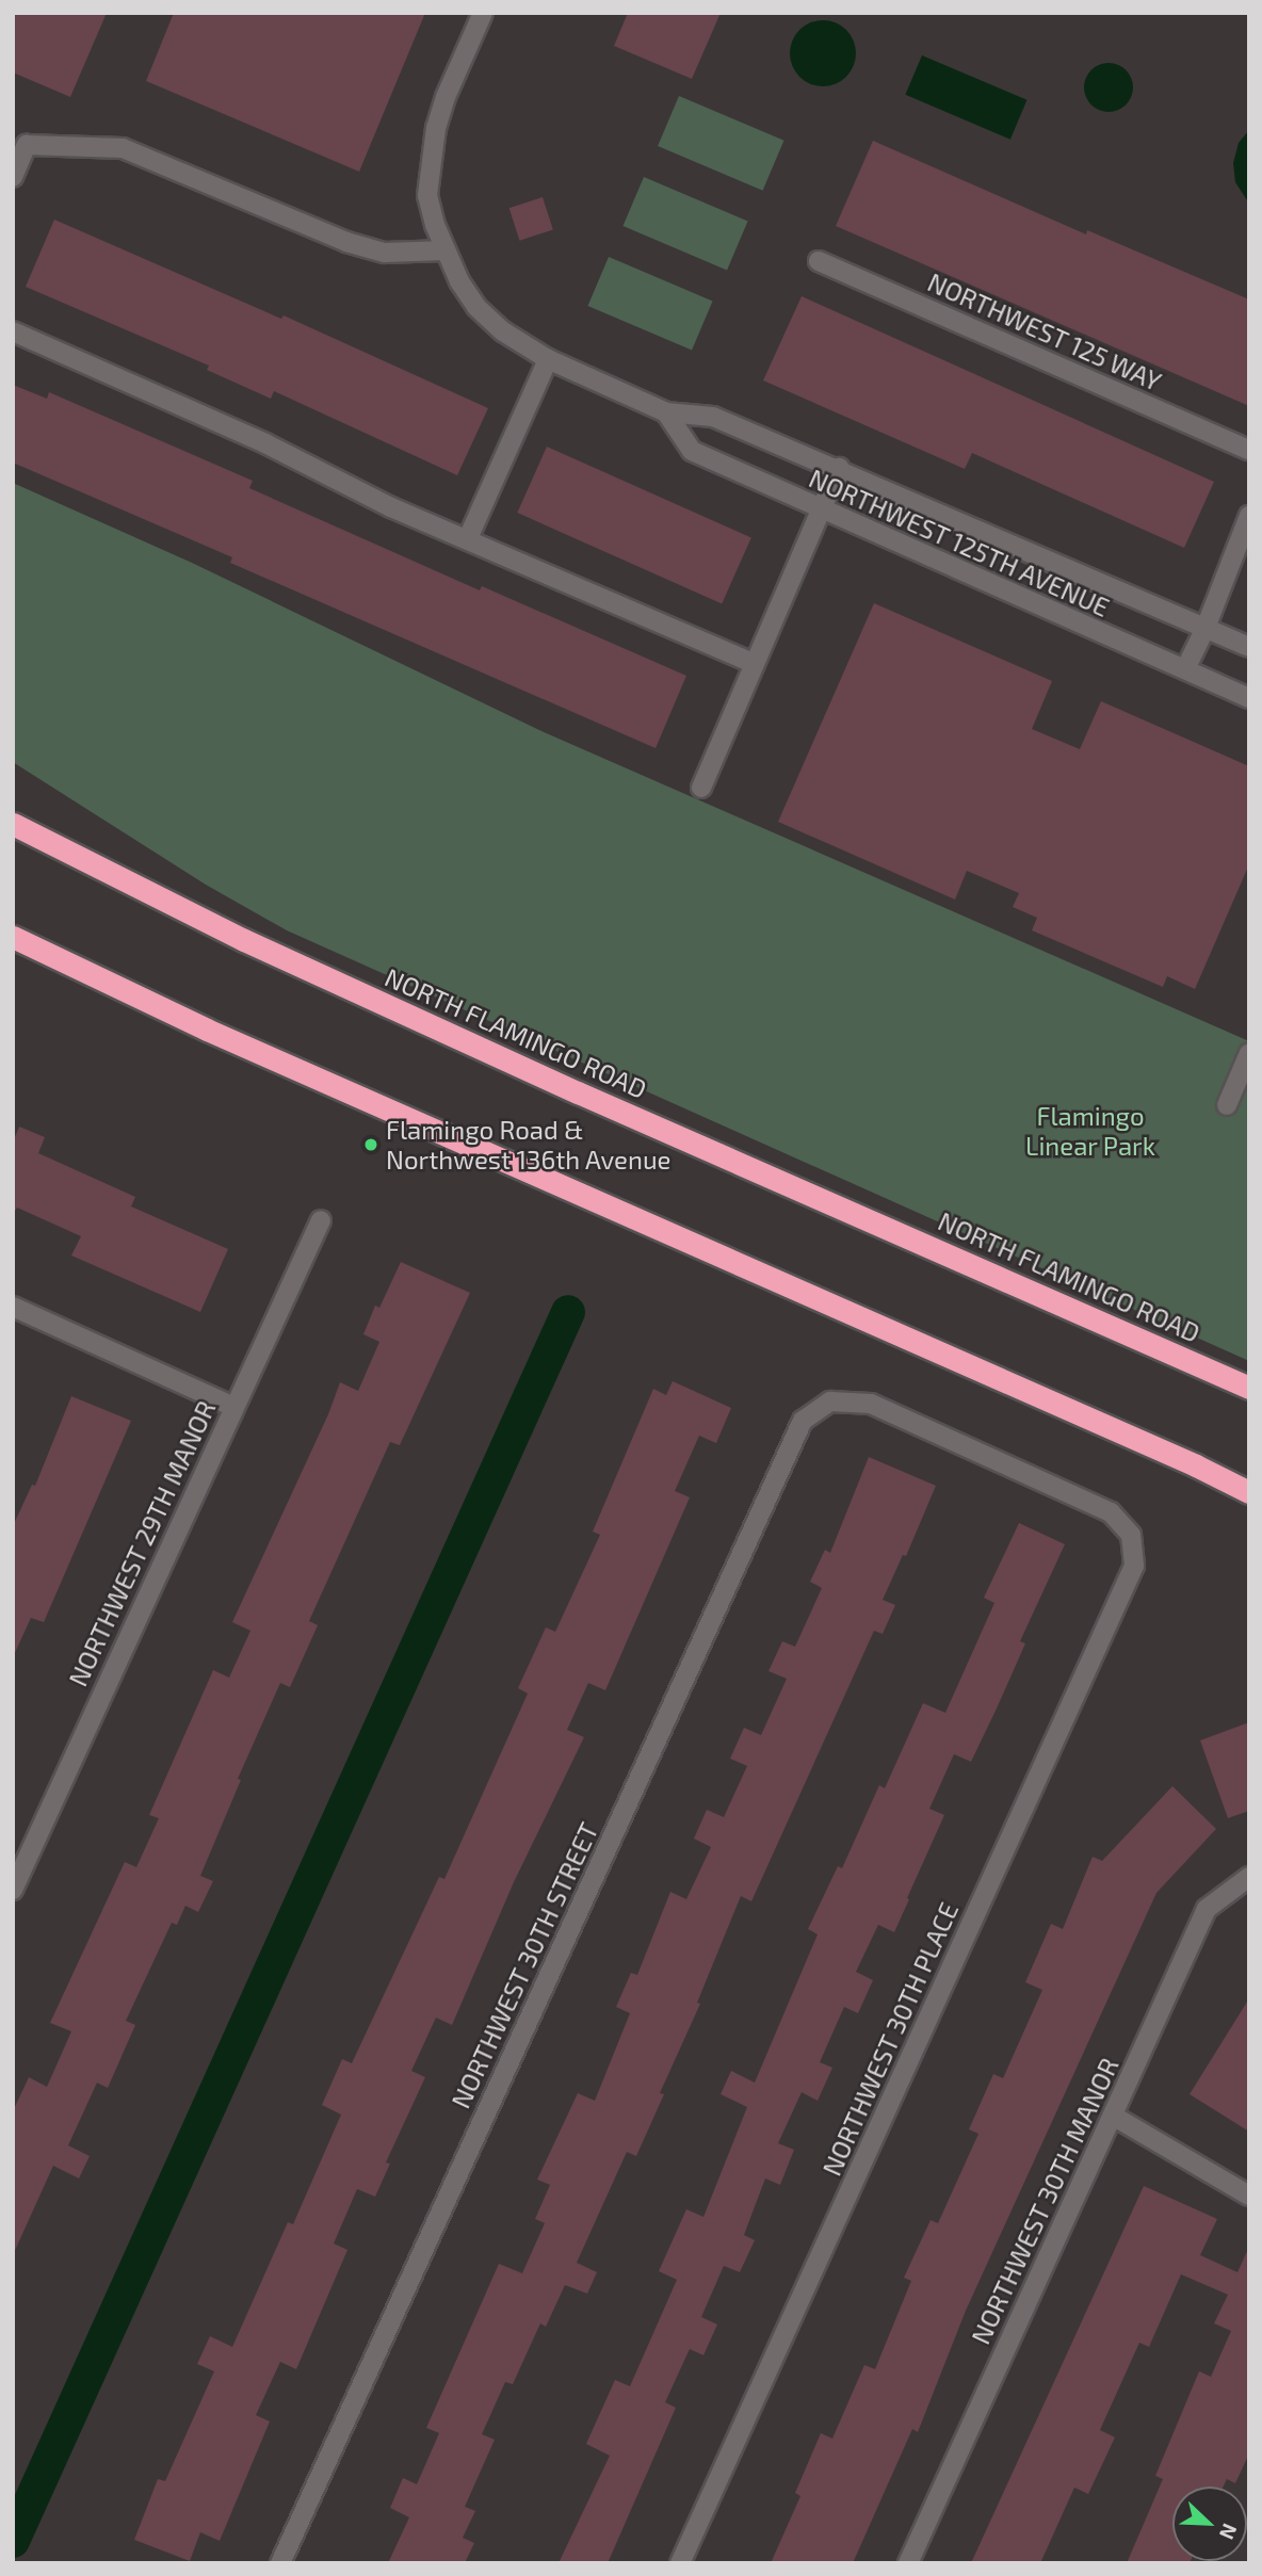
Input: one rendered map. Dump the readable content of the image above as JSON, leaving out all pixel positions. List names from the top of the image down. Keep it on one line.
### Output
{"streets":{"highway":["NORTH FLAMINGO ROAD"],"street":["NORTHWEST 125 WAY","NORTHWEST 125TH AVENUE","NORTHWEST 29TH MANOR","NORTHWEST 30TH STREET","NORTHWEST 30TH PLACE","NORTHWEST 30TH MANOR"]},"crossings":[["NORTHWEST 30TH STREET","NORTHWEST 30TH PLACE"]],"parks":["Flamingo Linear Park"],"places":["Flamingo Road & Northwest 136th Avenue"],"north":"bottom right"}
